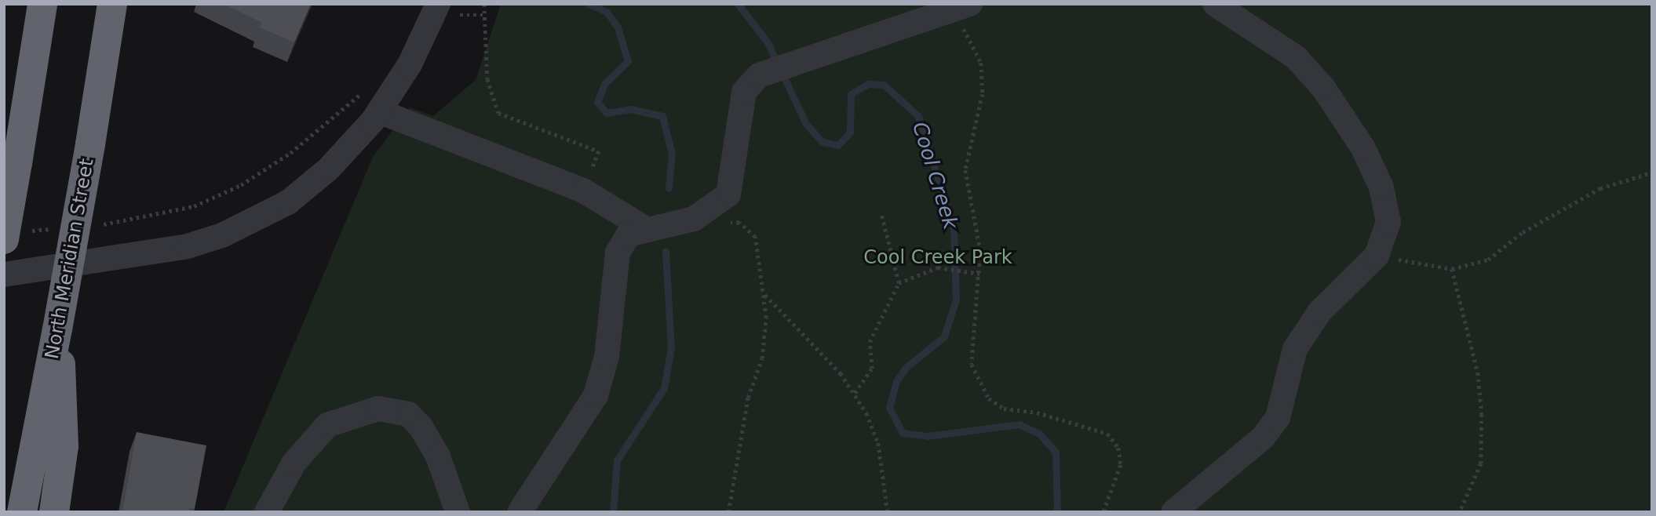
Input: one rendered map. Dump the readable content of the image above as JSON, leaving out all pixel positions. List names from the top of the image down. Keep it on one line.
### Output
{"streets":{"highway":["North Meridian Street"]},"water":["Cool Creek"],"parks":["Cool Creek Park"]}
